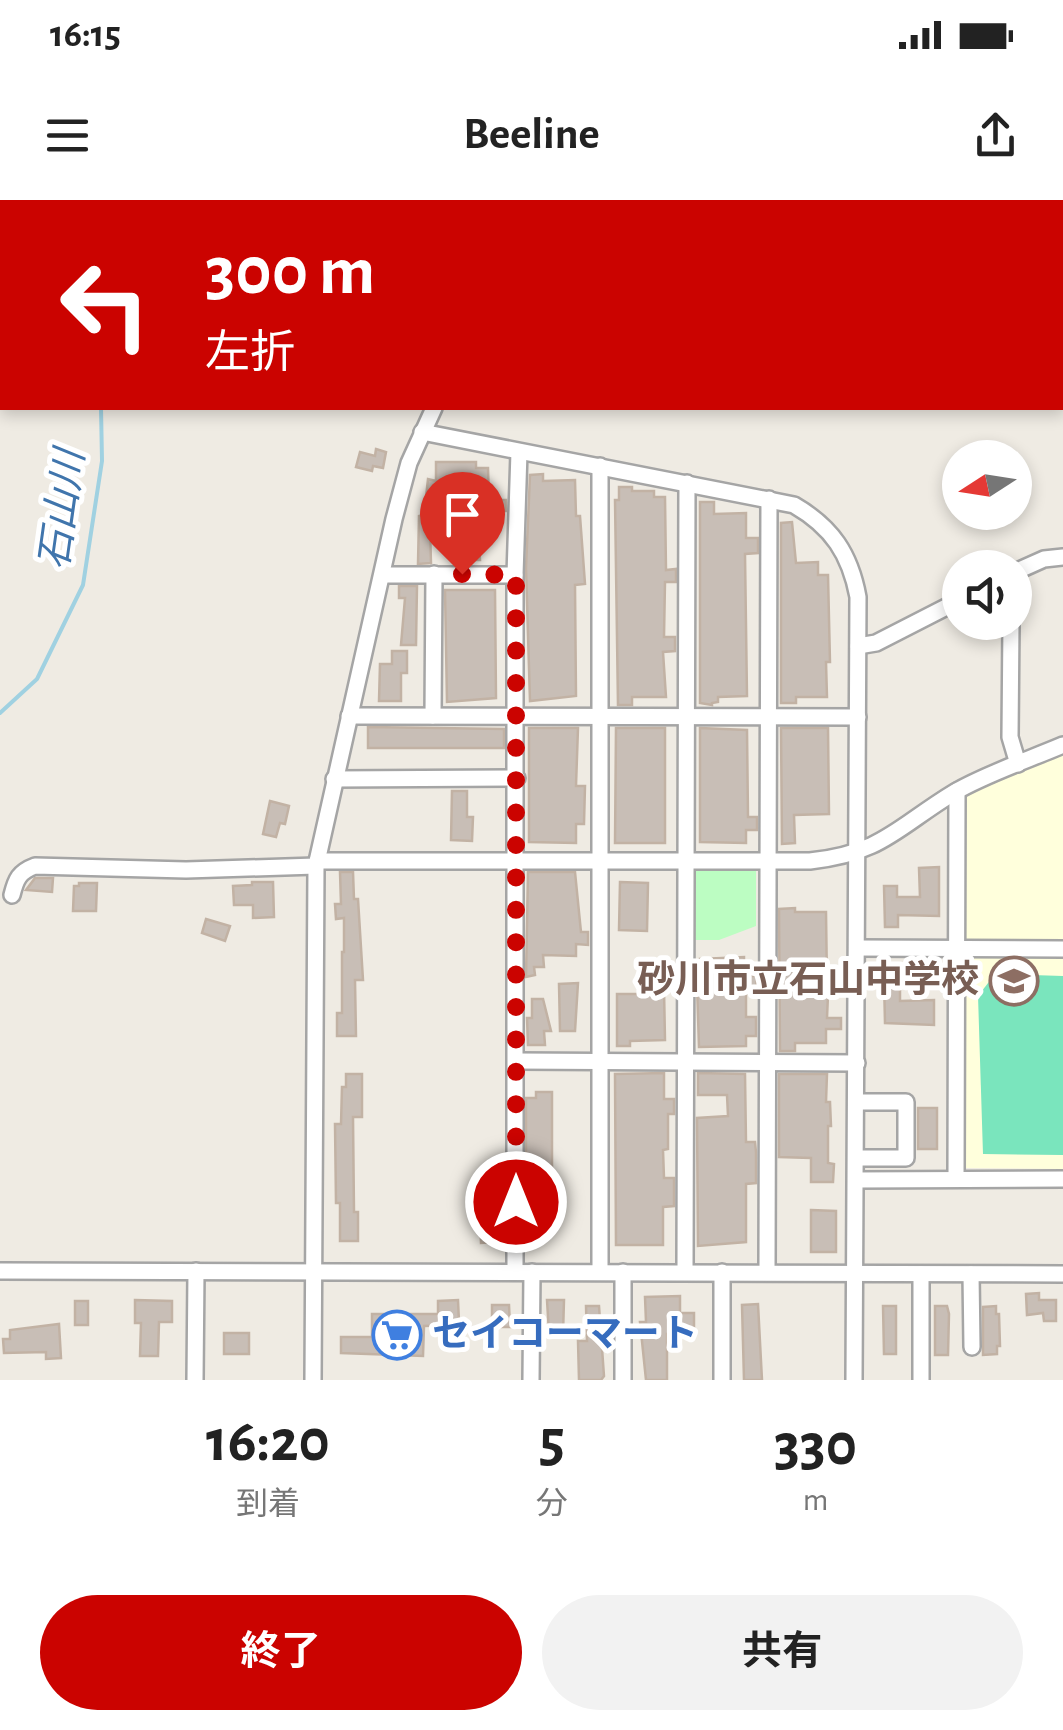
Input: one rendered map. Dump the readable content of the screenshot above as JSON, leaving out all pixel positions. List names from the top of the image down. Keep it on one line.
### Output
{"water":["石山川"],"places":{"school or university":["砂川市立石山中学校"],"supermarket":["セイコーマート"]},"north":"left","page":{"status":"16:15","header":"Beeline","turn":["300 m","左折"],"eta":["16:20","到着","5","分","330","m"],"buttons":["終了","共有"]}}
